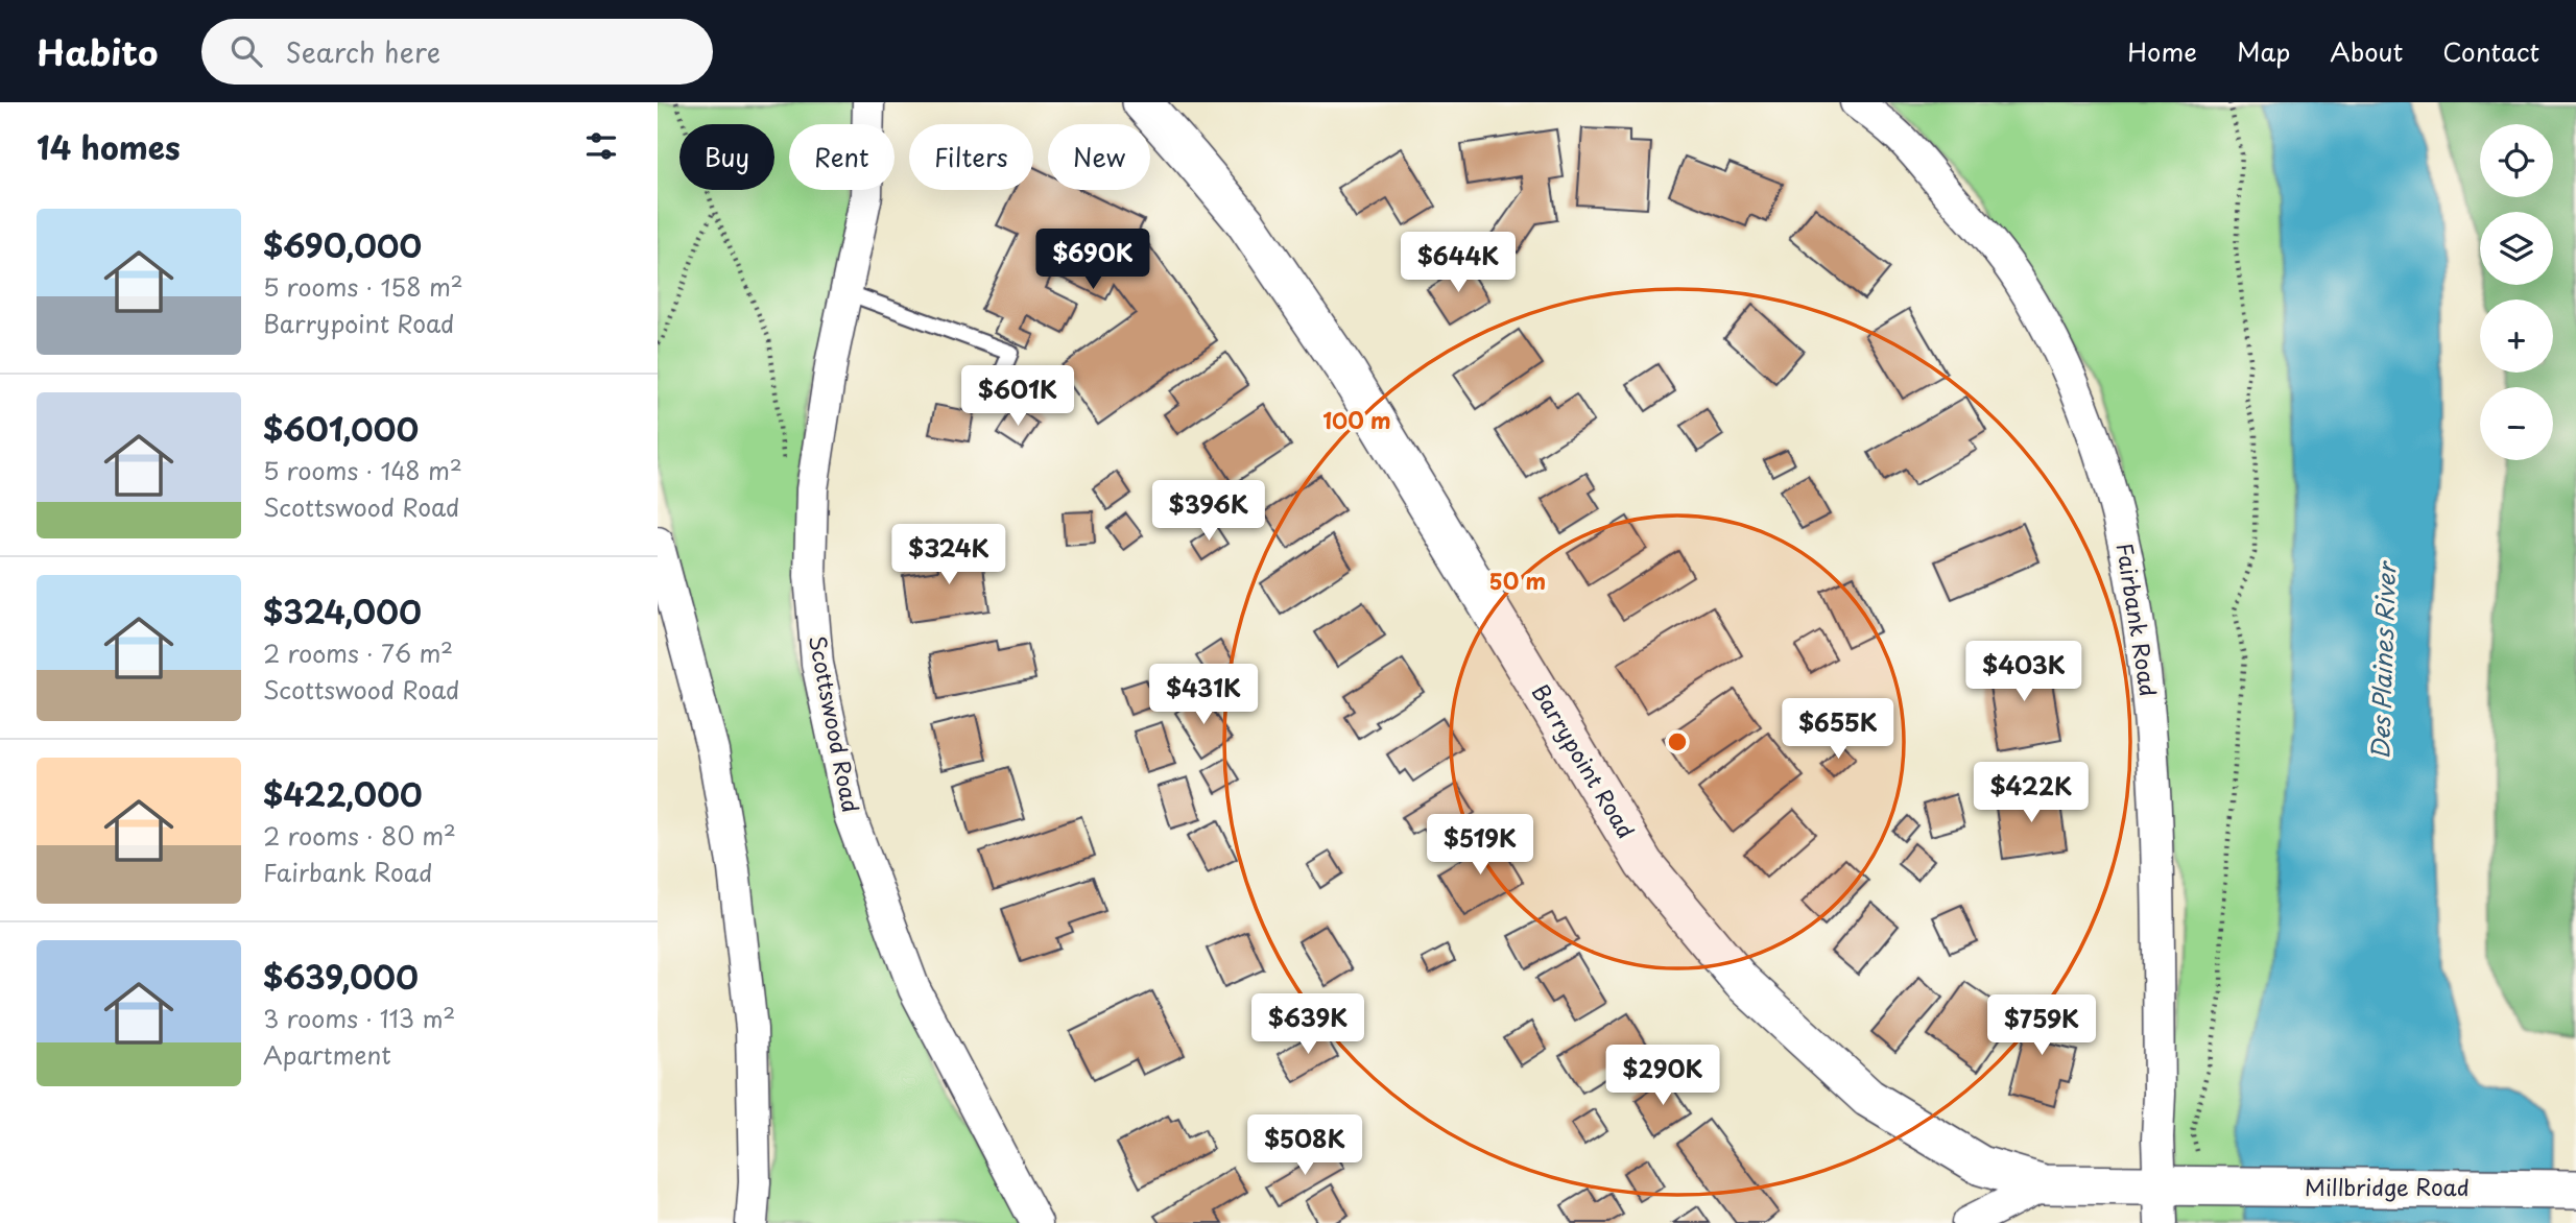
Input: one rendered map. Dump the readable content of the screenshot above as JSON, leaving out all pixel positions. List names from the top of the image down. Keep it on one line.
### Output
{"streets":{"street":["Fairbank Road","Scottswood Road","Barrypoint Road","Millbridge Road"]},"crossings":[["Fairbank Road","Barrypoint Road"],["Barrypoint Road","Millbridge Road"]],"water":["Des Plaines River"],"page":{"header":"Habito","search":"Search here","nav":["Home","Map","About","Contact"],"heading":"14 homes","map_buttons":["+","−"],"chip":["Buy","Rent","Filters","New"],"list":[{"name":"$690,000","note":"5 rooms · 158 m² · Barrypoint Road"},{"name":"$601,000","note":"5 rooms · 148 m² · Scottswood Road"},{"name":"$324,000","note":"2 rooms · 76 m² · Scottswood Road"},{"name":"$422,000","note":"2 rooms · 80 m² · Fairbank Road"},{"name":"$639,000","note":"3 rooms · 113 m² · Apartment"}],"price":["$690K","$644K","$601K","$396K","$324K","$403K","$431K","$655K","$422K","$519K","$639K","$759K","$290K","$508K"]},"rings":["100 m","50 m"]}
